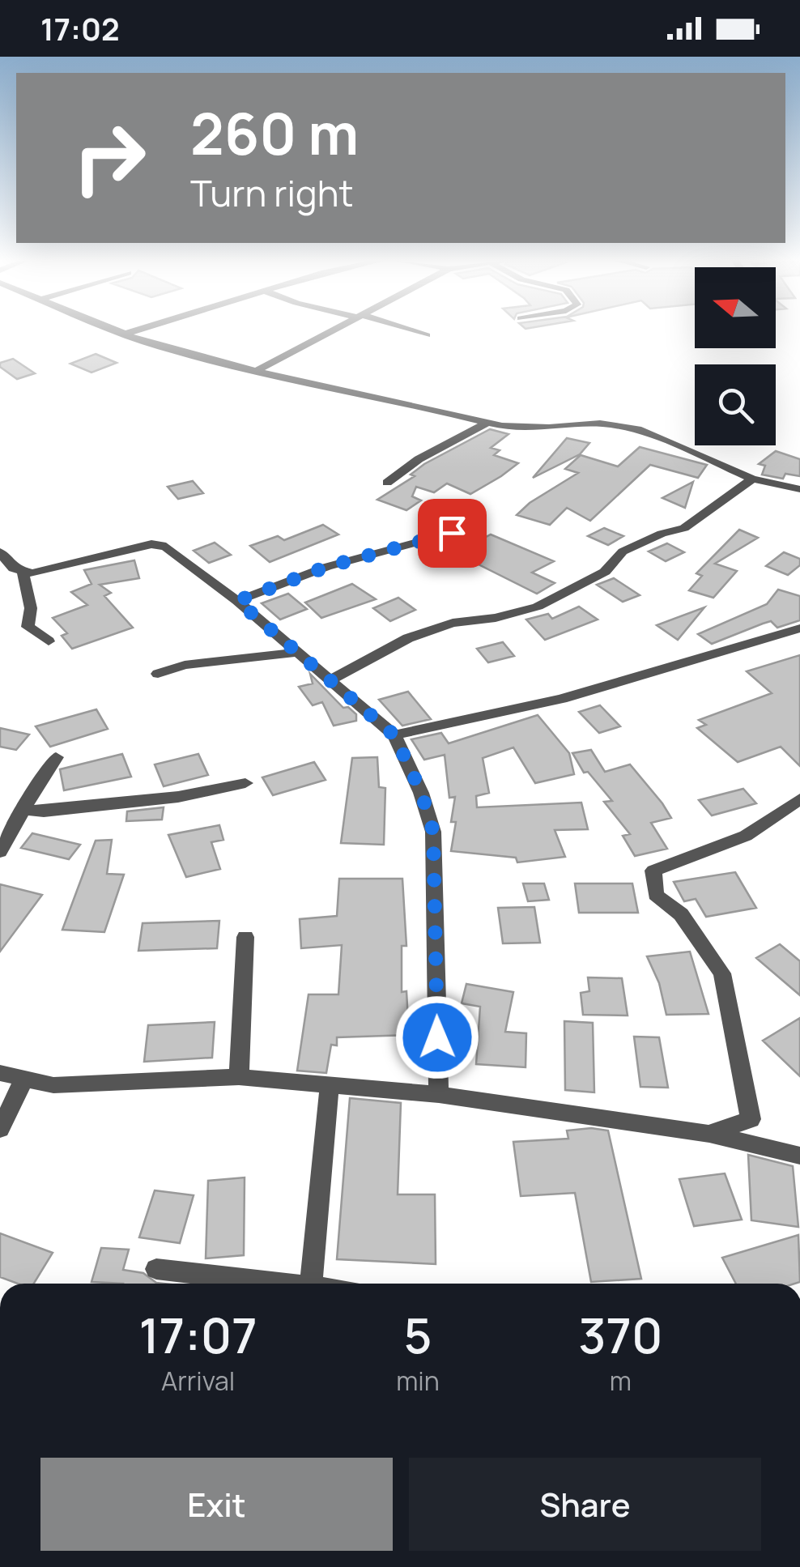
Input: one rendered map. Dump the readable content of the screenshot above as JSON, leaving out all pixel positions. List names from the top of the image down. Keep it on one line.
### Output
{"north":"left","page":{"status":"17:02","turn":["260 m","Turn right"],"eta":["17:07","Arrival","5","min","370","m"],"buttons":["Exit","Share"]}}
